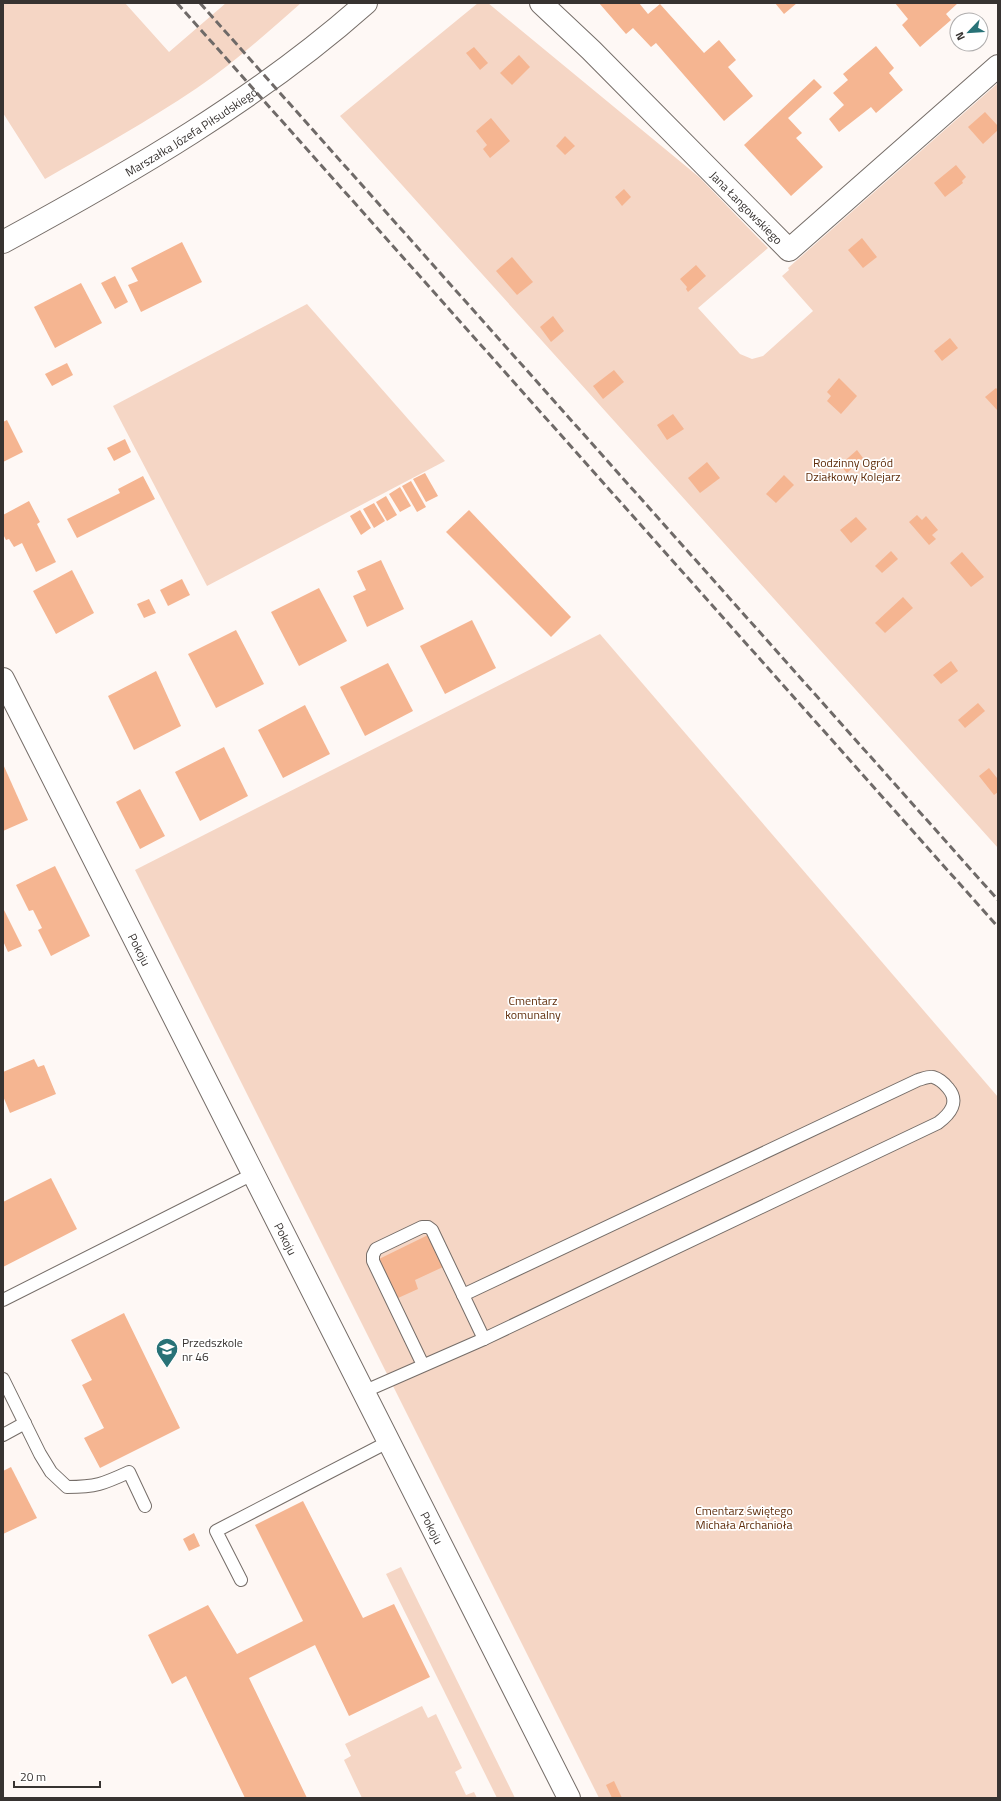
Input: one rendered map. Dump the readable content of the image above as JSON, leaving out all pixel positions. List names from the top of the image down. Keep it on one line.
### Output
{"streets":{"street":["Marszałka Józefa Piłsudskiego","Jana Łangowskiego","Pokoju"]},"parks":["Rodzinny Ogród Działkowy Kolejarz","Cmentarz komunalny","Cmentarz świętego Michała Archanioła"],"places":{"school or university":["Przedszkole nr 46"]},"scale_bar":"20 m","north":"bottom left"}
